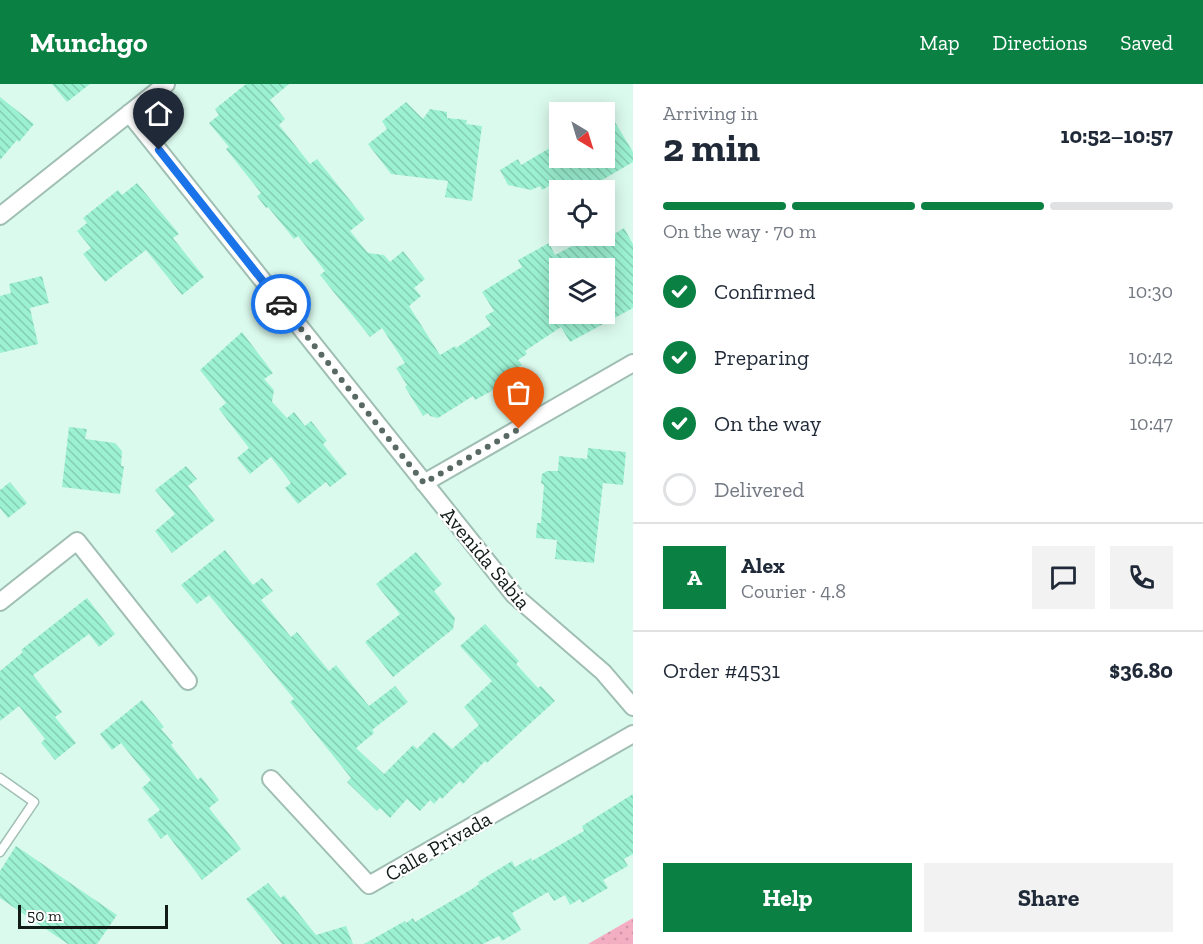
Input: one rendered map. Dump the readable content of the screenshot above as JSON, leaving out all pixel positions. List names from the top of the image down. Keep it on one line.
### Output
{"streets":{"street":["Avenida Sabia","Calle Privada"]},"scale_bar":"50 m","north":"bottom right","page":{"header":"Munchgo","nav":["Map","Directions","Saved"],"heading":["2 min","Arriving in","10:52–10:57"],"panel":["Alex","Courier · 4.8","Order #4531","$36.80"],"bar":"On the way · 70 m","list":[["Confirmed","10:30"],["Preparing","10:42"],["On the way","10:47"],"Delivered"],"round":"A","buttons":["Help","Share"],"scale":"50 m"}}
